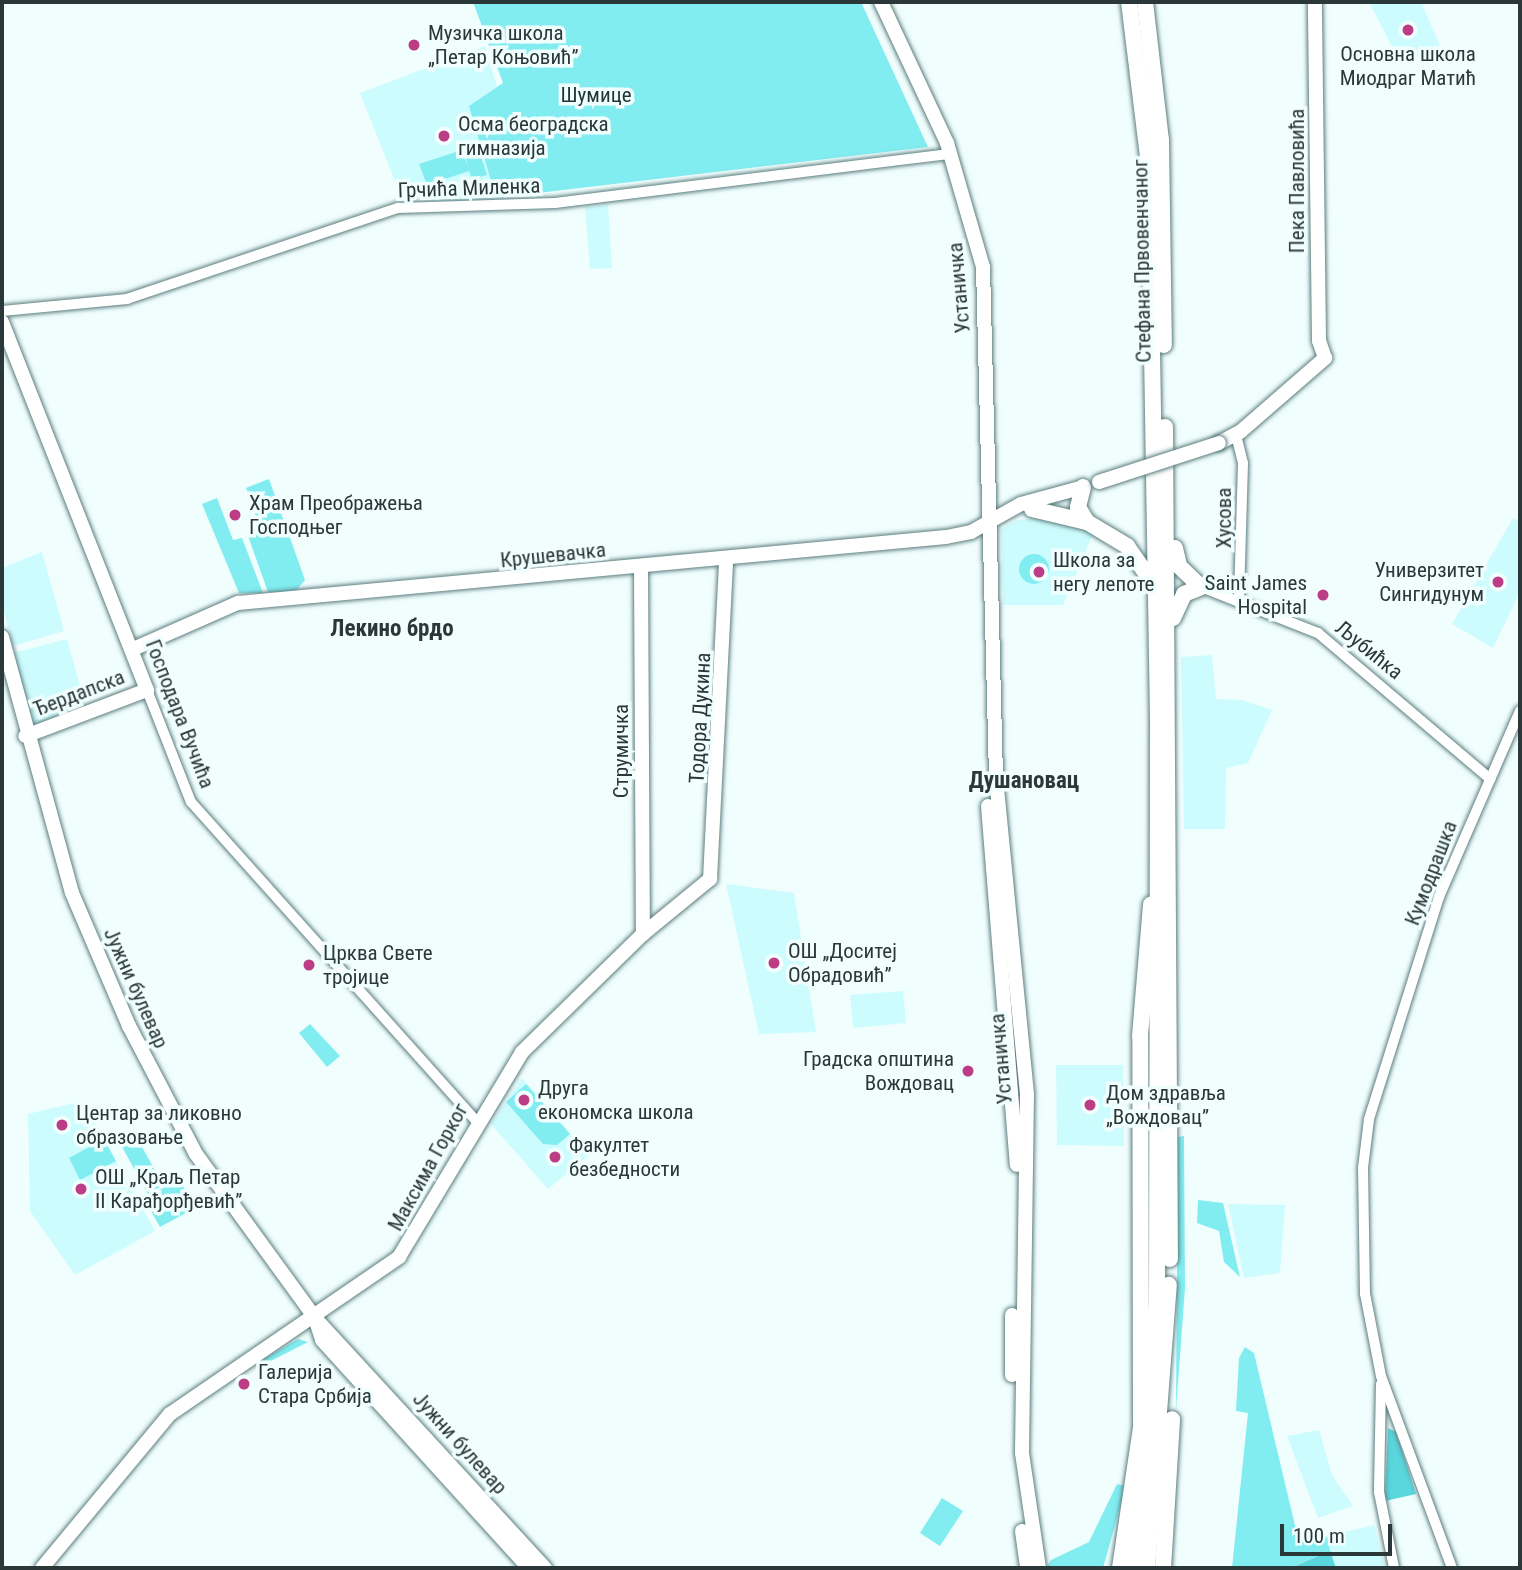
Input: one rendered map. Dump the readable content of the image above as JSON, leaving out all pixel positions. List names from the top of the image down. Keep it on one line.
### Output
{"streets":{"highway":["Стефана Првовенчаног"],"main road":["Пека Павловића","Устаничка","Крушевачка","Ђердапска","Господара Вучића","Тодора Дукина","Струмичка","Јужни булевар","Максима Горког"],"street":["Грчића Миленка","Хусова","Љубићка","Кумодрашка"]},"crossings":[["Пека Павловића","Хусова"],["Грчића Миленка","Устаничка"],["Устаничка","Крушевачка"],["Хусова","Љубићка"],["Крушевачка","Господара Вучића"],["Крушевачка","Тодора Дукина"],["Крушевачка","Струмичка"],["Љубићка","Кумодрашка"],["Ђердапска","Господара Вучића"],["Ђердапска","Јужни булевар"],["Господара Вучића","Максима Горког"],["Тодора Дукина","Максима Горког"],["Струмичка","Максима Горког"],["Јужни булевар","Максима Горког"]],"districts":["Лекино брдо","Душановац"],"parks":["Шумице"],"places":["Основна школа Миодраг Матић","Музичка школа „Петар Коњовић”","Осма београдска гимназија","Храм Преображења Господњег","Школа за негу лепоте","Универзитет Сингидунум","Saint James Hospital","ОШ „Доситеј Обрадовић”","Црква Свете тројице","Градска општина Вождовац","Друга економска школа","Дом здравља „Вождовац”","Центар за ликовно образовање","Факултет безбедности","ОШ „Краљ Петар II Карађорђевић”","Галерија Стара Србија"],"scale_bar":"100 m"}
